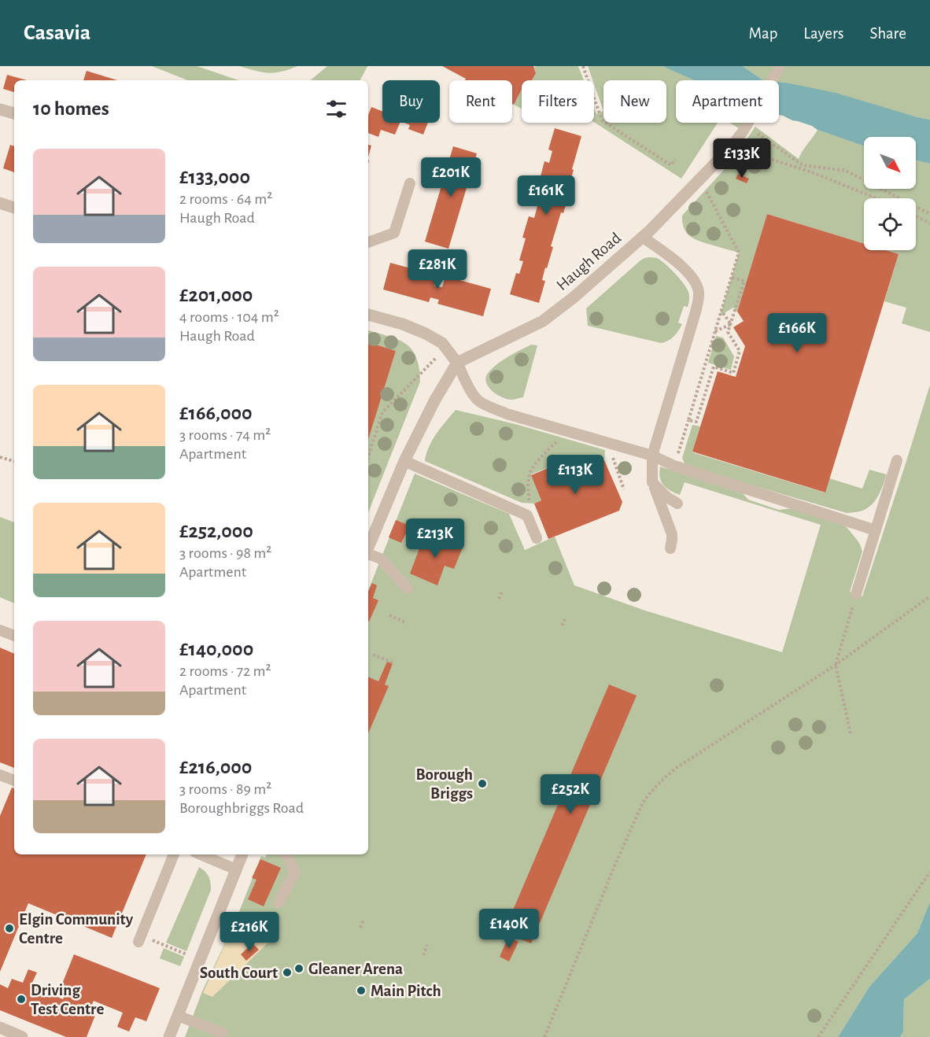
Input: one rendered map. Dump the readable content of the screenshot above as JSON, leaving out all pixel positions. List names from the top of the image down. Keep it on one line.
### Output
{"streets":{"street":["Haugh Road"]},"places":["Borough Briggs","Elgin Community Centre","Gleaner Arena","South Court","Main Pitch","Driving Test Centre"],"north":"bottom right","page":{"header":"Casavia","nav":["Map","Layers","Share"],"chip":["Buy","Rent","Filters","New","Apartment"],"heading":"10 homes","list":[{"name":"£133,000","note":"2 rooms · 64 m² · Haugh Road"},{"name":"£201,000","note":"4 rooms · 104 m² · Haugh Road"},{"name":"£166,000","note":"3 rooms · 74 m² · Apartment"},{"name":"£252,000","note":"3 rooms · 98 m² · Apartment"},{"name":"£140,000","note":"2 rooms · 72 m² · Apartment"},{"name":"£216,000","note":"3 rooms · 89 m² · Boroughbriggs Road"}],"price":["£133K","£201K","£161K","£281K","£166K","£113K","£213K","£252K","£140K","£216K"]}}
